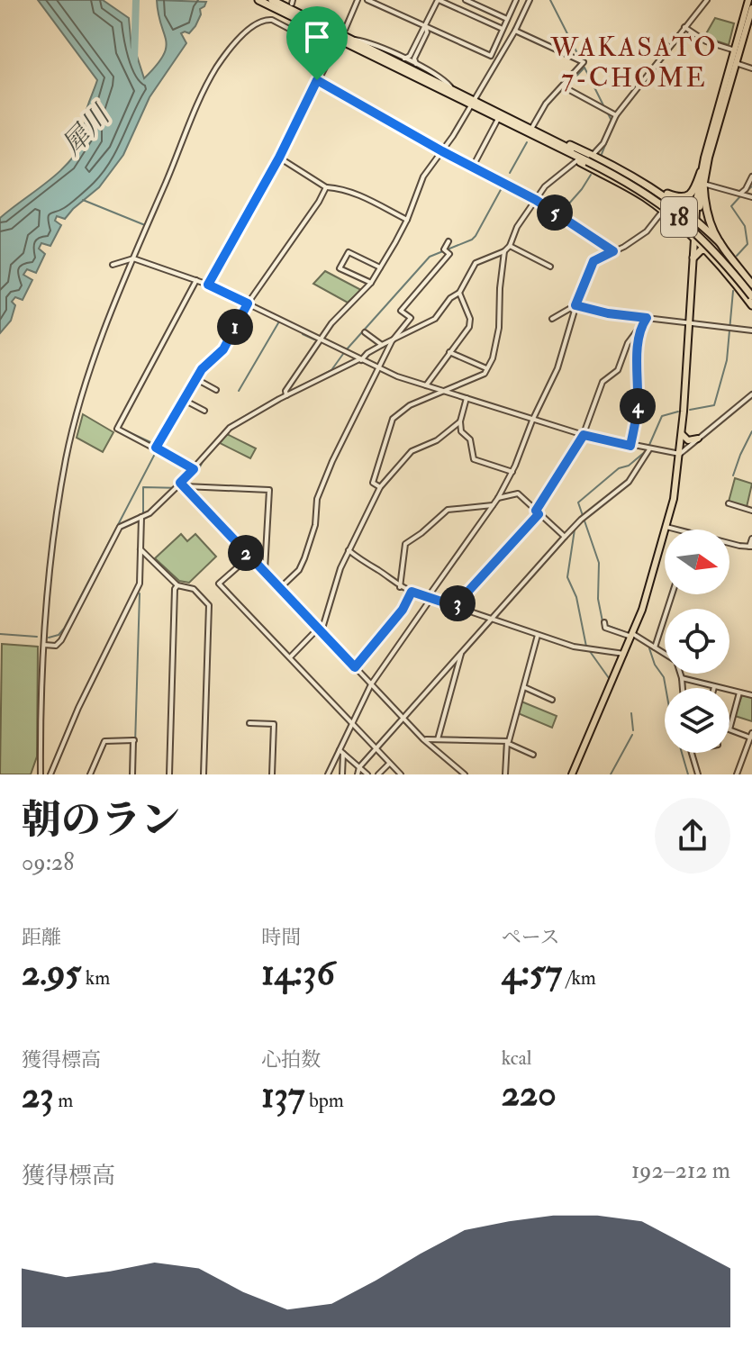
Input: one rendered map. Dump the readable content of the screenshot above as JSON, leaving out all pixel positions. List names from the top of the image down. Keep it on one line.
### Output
{"streets":{"highway":["18"]},"districts":["WAKASATO 7-CHOME"],"water":["犀川"],"north":"right","page":{"pins":["5","1","4","2","3"],"heading":["朝のラン","09:28"],"stats":[["距離","2.95 km"],["時間","14:36"],["ペース","4:57 /km"],["獲得標高","23 m"],["心拍数","137 bpm"],["kcal","220"]],"chart":["獲得標高","192–212 m"]}}
